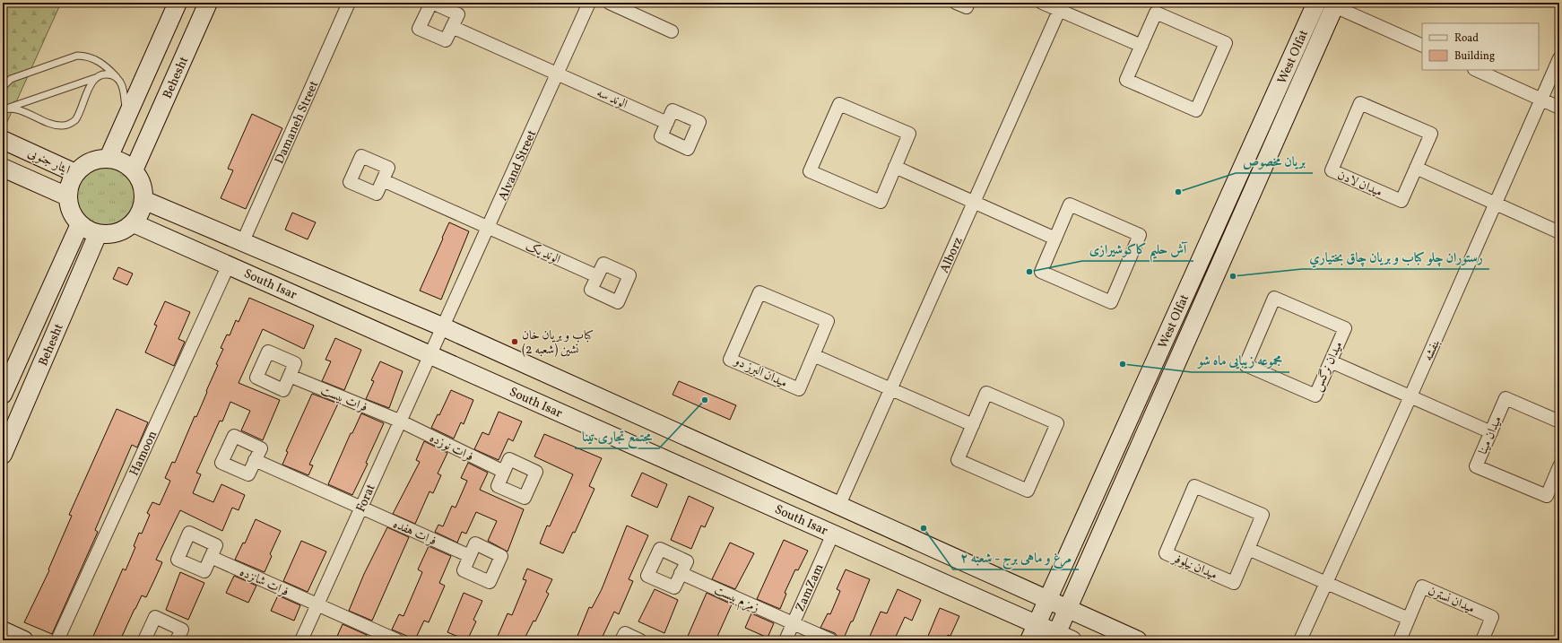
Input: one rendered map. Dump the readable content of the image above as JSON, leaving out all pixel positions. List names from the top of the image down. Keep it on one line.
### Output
{"streets":{"main road":["West Olfat","Behesht","ایثار جنوبی","South Isar"],"street":["الوند سه","Damaneh Street","Alvand Street","میدان لادن","الوند یک","Alborz","بنفشه","میدان نرگس","میدان البرز دو","فرات بیست","میدان مینا","فرات نوزده","Hamoon","Forat","فرات هفده","میدان نیلوفر","فرات شانزده","ZamZam","زمزم بیست","میدان نسترن"]},"crossings":[["West Olfat","South Isar"],["Behesht","ایثار جنوبی"],["Behesht","South Isar"],["الوند سه","Alvand Street"],["ایثار جنوبی","South Isar"],["Alvand Street","الوند یک"],["Alvand Street","South Isar"],["Alvand Street","Forat"],["South Isar","Hamoon"],["South Isar","Forat"],["South Isar","ZamZam"],["فرات بیست","فرات نوزده"],["فرات بیست","Forat"],["فرات نوزده","Forat"],["Forat","فرات هفده"],["Forat","فرات شانزده"],["ZamZam","زمزم بیست"]],"places":["بریان مخصوص","آش حلیم کاکوشیرازی","رستوران چلو كباب و بريان چاق بختياري","کباب و بریان خان نشین (شعبه 2)","مجموعه زیبایی ماه شو","مجتمع تجاری تینا","مرغ و ماهی برج - شعبه ۲"],"legend":["Road","Building"]}
